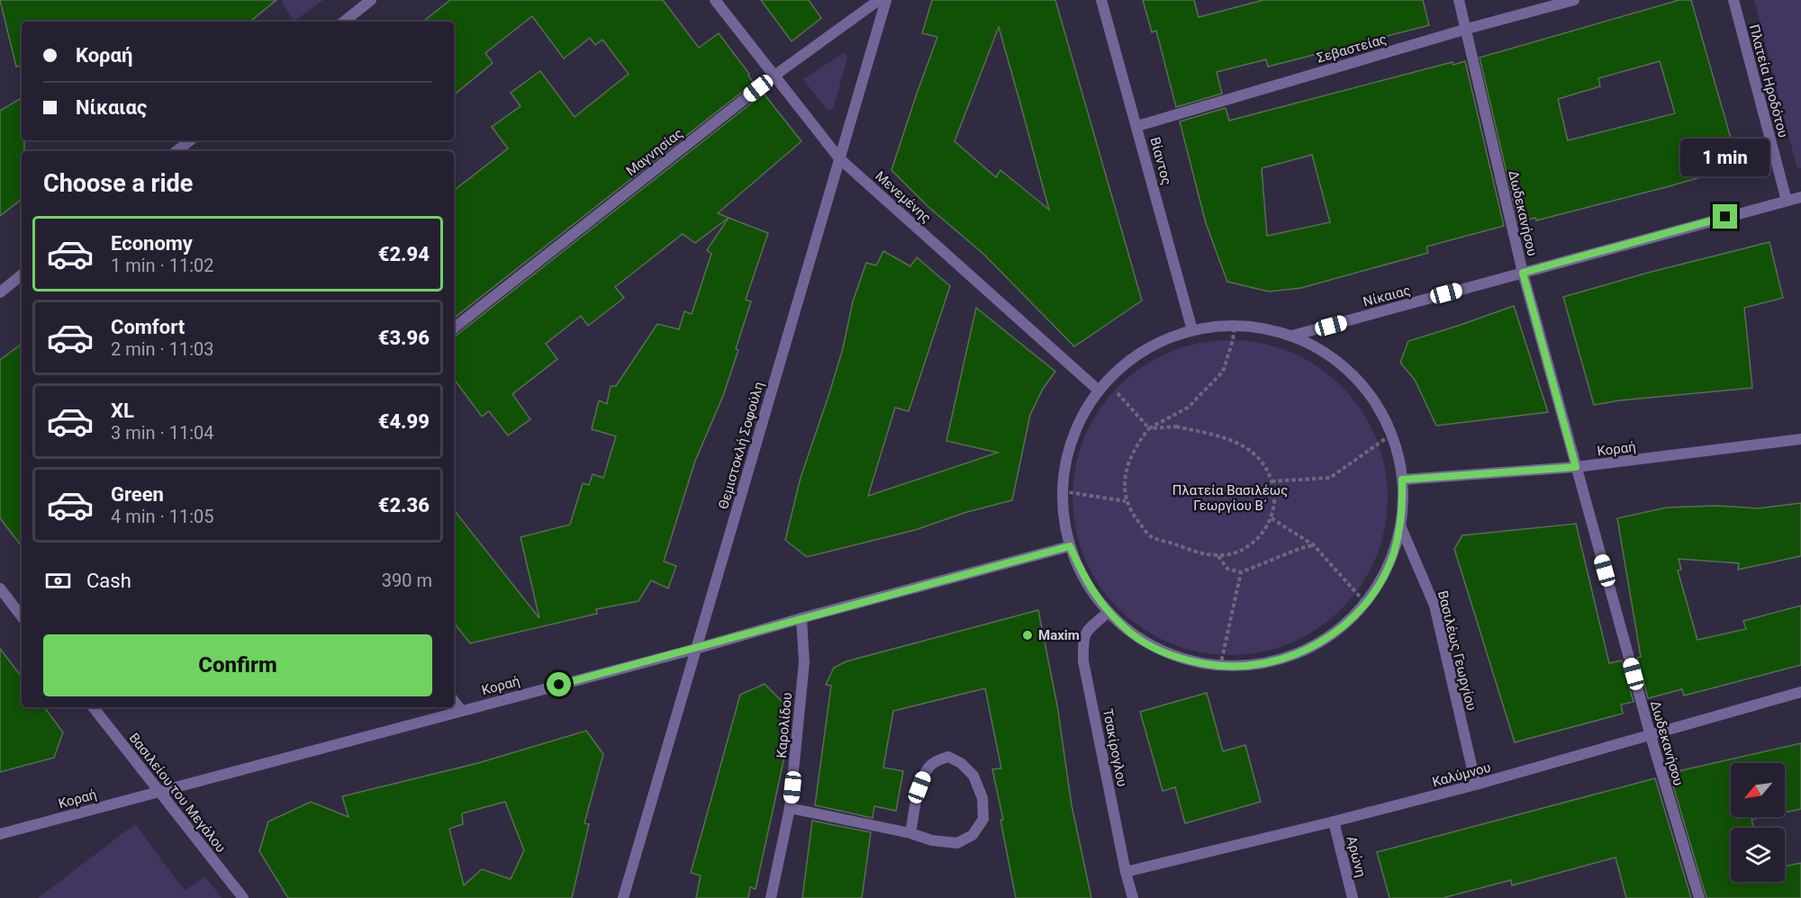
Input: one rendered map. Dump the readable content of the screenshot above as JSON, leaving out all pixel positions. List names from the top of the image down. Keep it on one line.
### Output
{"streets":{"street":["Σεβαστείας","Πλατεία Ηροδότου","Μαγνησίας","Βίαντος","Μενεμένης","Δωδεκανήσου","Νίκαιας","Θεμιστοκλή Σοφούλη","Κοραή","Βασιλέως Γεωργίου","Καρολίδου","Τσακίρογλου","Καλύμνου","Βασιλείου του Μεγάλου","Αρώνη"]},"crossings":[["Σεβαστείας","Βίαντος"],["Σεβαστείας","Δωδεκανήσου"],["Πλατεία Ηροδότου","Νίκαιας"],["Μαγνησίας","Μενεμένης"],["Μενεμένης","Θεμιστοκλή Σοφούλη"],["Δωδεκανήσου","Νίκαιας"],["Δωδεκανήσου","Κοραή"],["Δωδεκανήσου","Καλύμνου"],["Θεμιστοκλή Σοφούλη","Κοραή"],["Κοραή","Καρολίδου"],["Κοραή","Βασιλείου του Μεγάλου"],["Βασιλέως Γεωργίου","Καλύμνου"],["Τσακίρογλου","Καλύμνου"],["Καλύμνου","Αρώνη"]],"parks":["Πλατεία Βασιλέως Γεωργίου Β΄"],"places":["Maxim"],"north":"bottom left","page":{"banner":["Κοραή","Νίκαιας"],"bubble":"1 min","heading":"Choose a ride","list":[{"name":"Economy","note":"1 min · 11:02","value":"€2.94"},{"name":"Comfort","note":"2 min · 11:03","value":"€3.96"},{"name":"XL","note":"3 min · 11:04","value":"€4.99"},{"name":"Green","note":"4 min · 11:05","value":"€2.36"}],"pay":["Cash","390 m"],"buttons":"Confirm"}}
